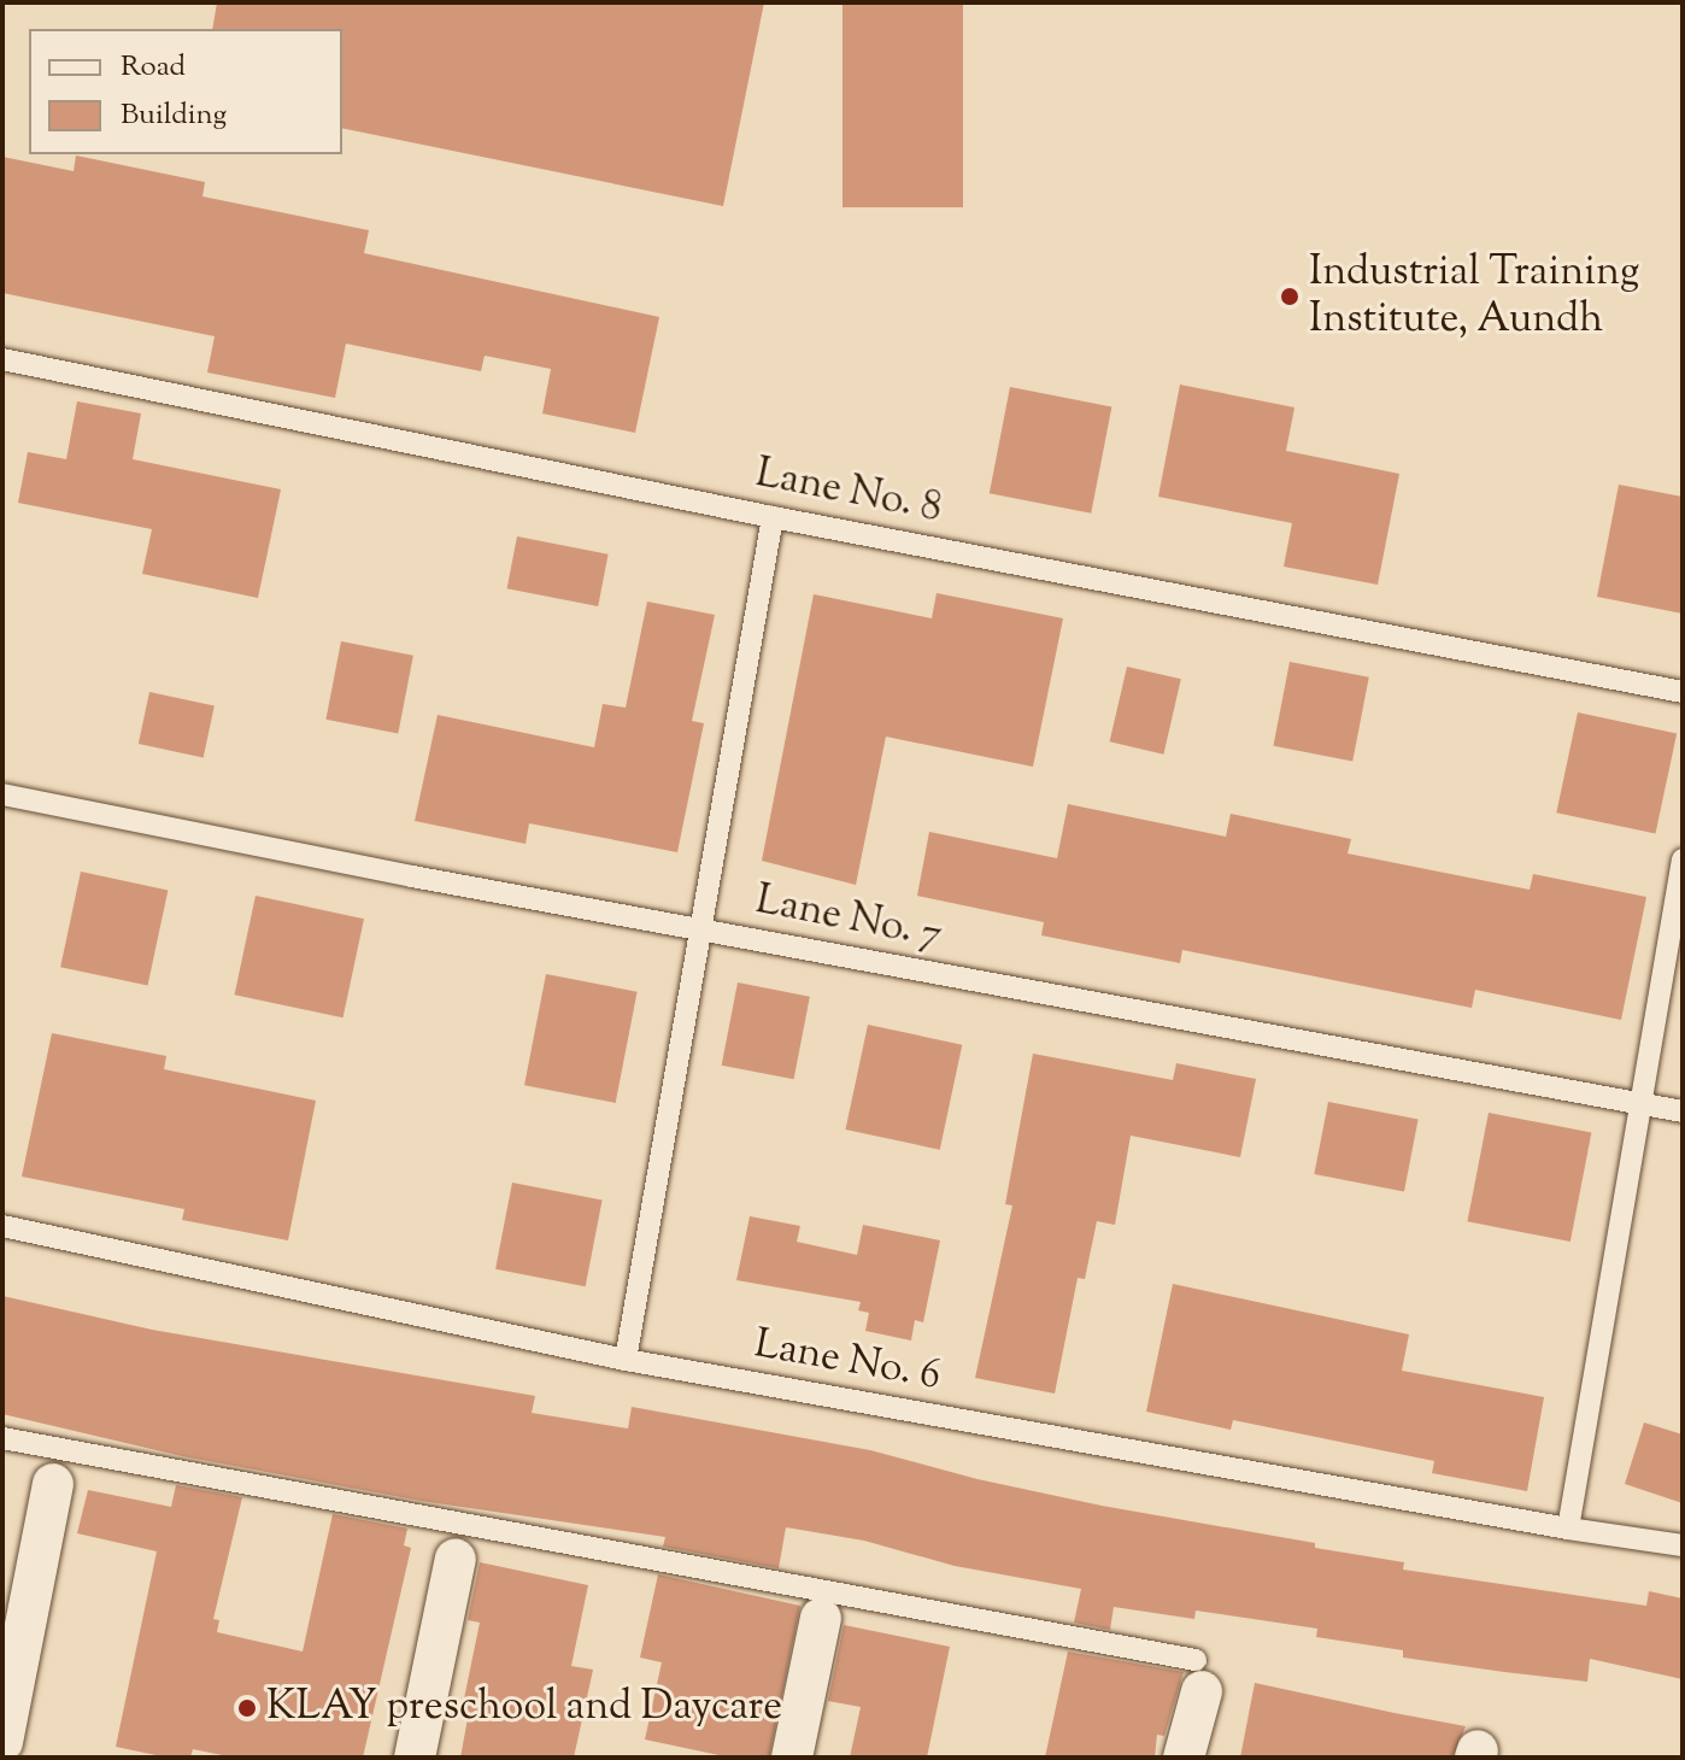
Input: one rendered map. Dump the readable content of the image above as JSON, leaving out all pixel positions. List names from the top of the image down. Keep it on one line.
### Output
{"streets":{"lane":["Lane No. 8","Lane No. 7","Lane No. 6"]},"places":["Industrial Training Institute, Aundh","KLAY preschool and Daycare"],"legend":["Road","Building"]}
